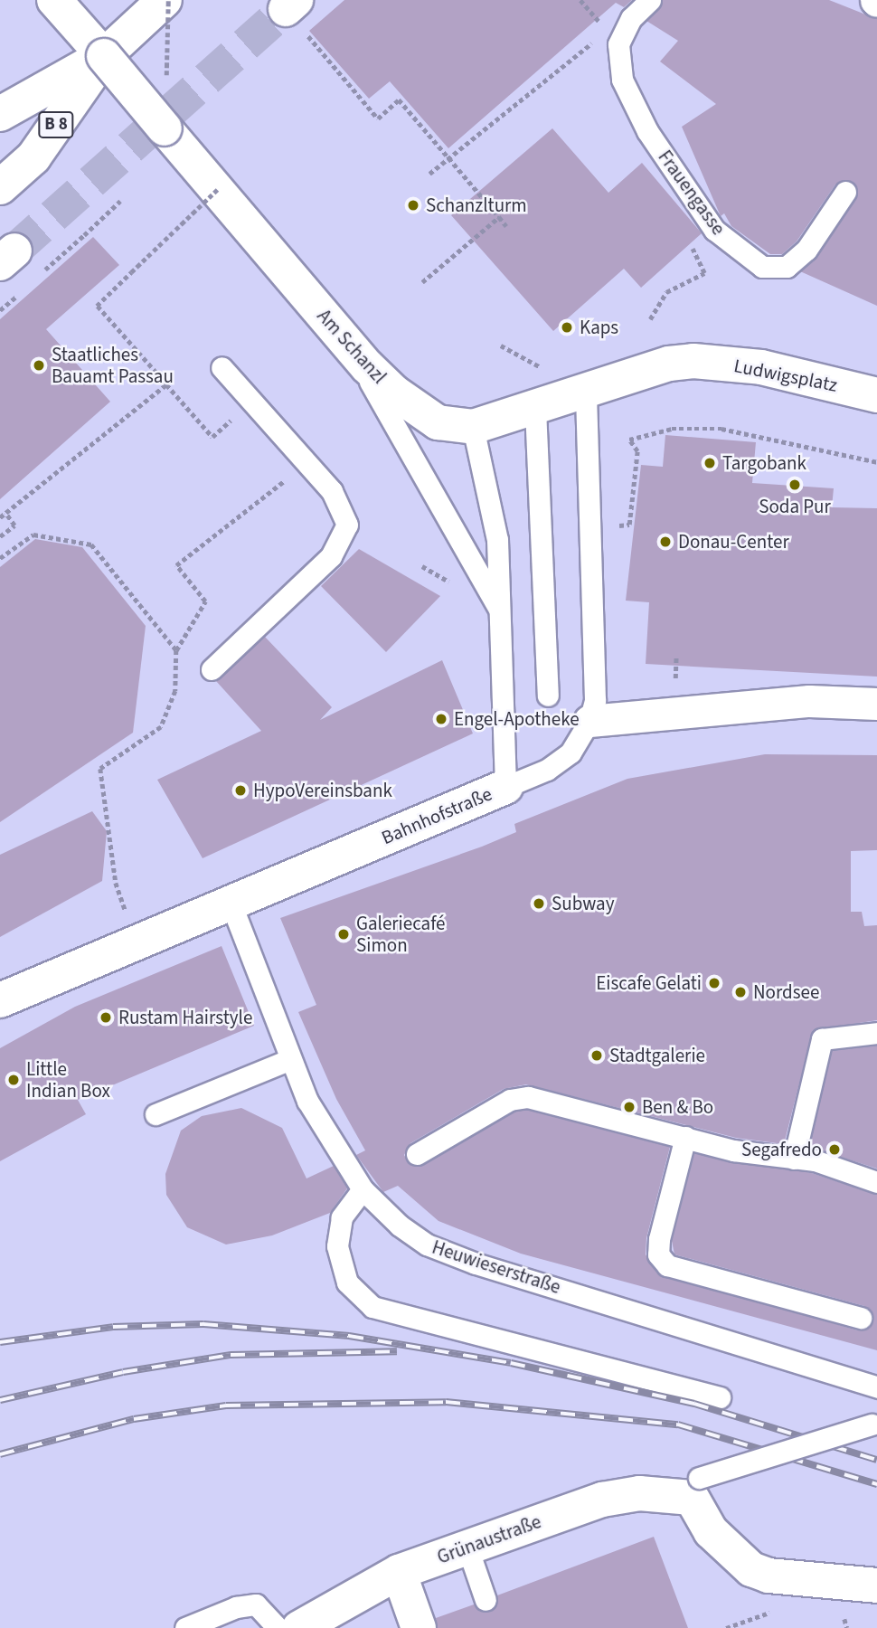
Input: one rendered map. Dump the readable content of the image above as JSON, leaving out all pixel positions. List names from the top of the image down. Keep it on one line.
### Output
{"streets":{"street":["B 8","Am Schanzl","Ludwigsplatz","Bahnhofstraße","Grünaustraße"],"lane":["Frauengasse","Heuwieserstraße"]},"crossings":[["B 8","Am Schanzl"],["Am Schanzl","Ludwigsplatz"],["Bahnhofstraße","Heuwieserstraße"]],"places":["Schanzlturm","Kaps","Staatliches Bauamt Passau","Targobank","Soda Pur","Donau-Center","Engel-Apotheke","HypoVereinsbank","Subway","Galeriecafé Simon","Eiscafe Gelati","Nordsee","Rustam Hairstyle","Stadtgalerie","Little Indian Box","Ben & Bo","Segafredo"]}
